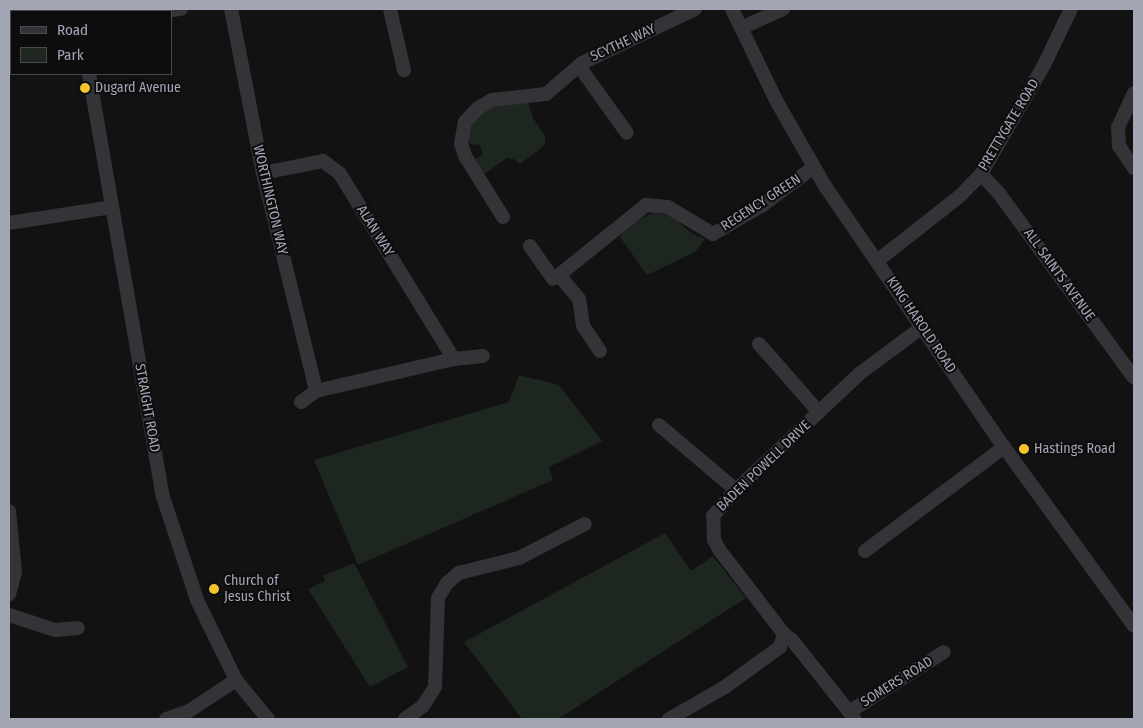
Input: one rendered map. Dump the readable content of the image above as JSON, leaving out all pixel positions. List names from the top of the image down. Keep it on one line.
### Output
{"streets":{"street":["SCYTHE WAY","PRETTYGATE ROAD","WORTHINGTON WAY","REGENCY GREEN","ALAN WAY","ALL SAINTS AVENUE","KING HAROLD ROAD","STRAIGHT ROAD","BADEN POWELL DRIVE","SOMERS ROAD"]},"crossings":[["PRETTYGATE ROAD","ALL SAINTS AVENUE"],["PRETTYGATE ROAD","KING HAROLD ROAD"],["WORTHINGTON WAY","ALAN WAY"],["REGENCY GREEN","KING HAROLD ROAD"],["KING HAROLD ROAD","BADEN POWELL DRIVE"],["BADEN POWELL DRIVE","SOMERS ROAD"]],"places":["Dugard Avenue","Hastings Road","Church of Jesus Christ"],"legend":["Road","Park"]}
